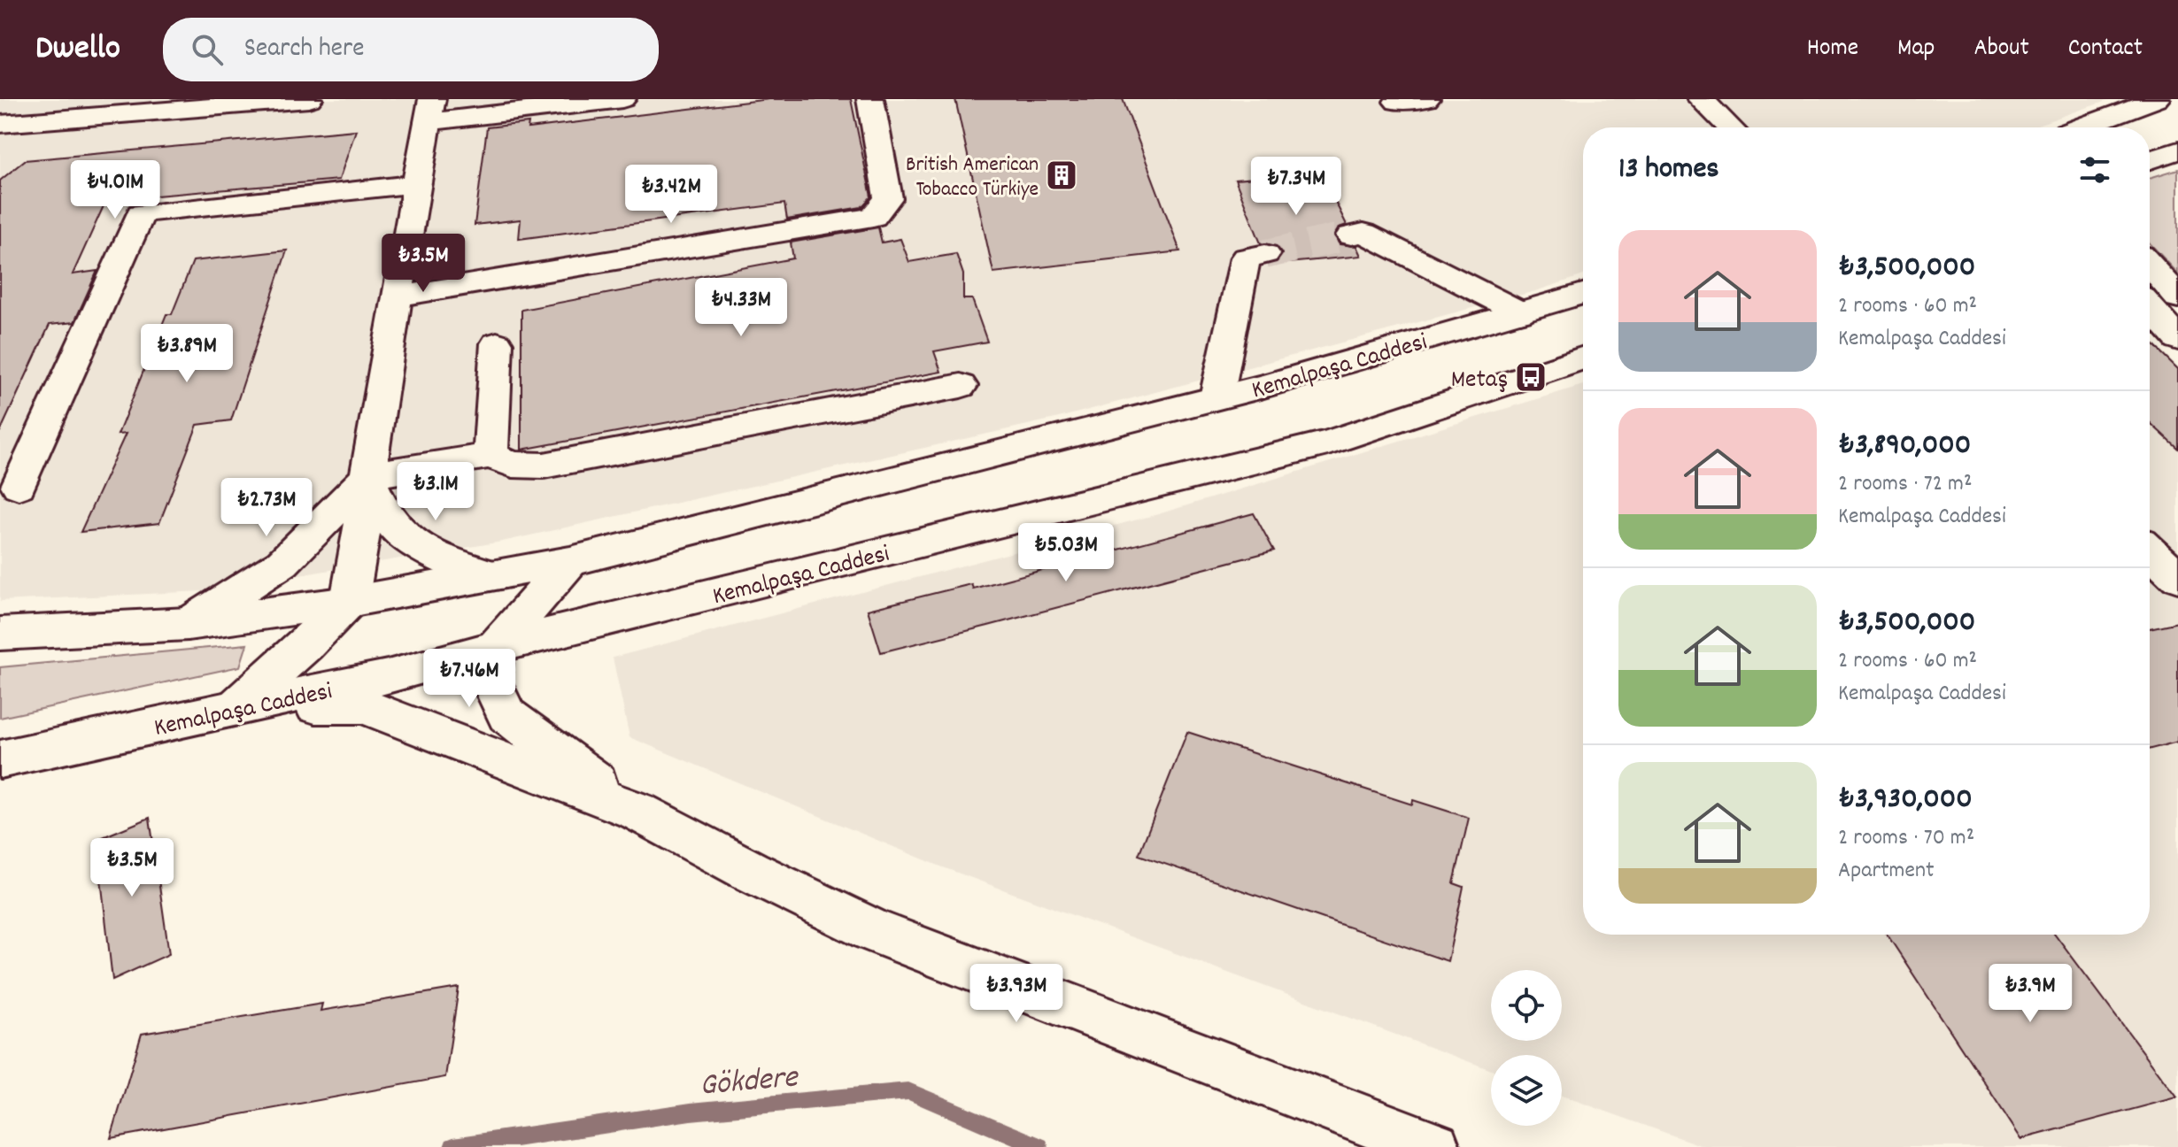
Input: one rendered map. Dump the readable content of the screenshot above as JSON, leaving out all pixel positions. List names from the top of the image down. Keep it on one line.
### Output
{"streets":{"main road":["Kemalpaşa Caddesi"]},"water":["Gökdere"],"places":{"building":["British American Tobacco Türkiye"],"bus stop":["Metaş"]},"page":{"header":"Dwello","search":"Search here","nav":["Home","Map","About","Contact"],"heading":"13 homes","price":["₺7.34M","₺4.01M","₺3.42M","₺3.5M","₺4.33M","₺3.89M","₺3.1M","₺2.73M","₺5.03M","₺7.46M","₺3.5M","₺3.93M","₺3.9M"],"list":[{"name":"₺3,500,000","note":"2 rooms · 60 m² · Kemalpaşa Caddesi"},{"name":"₺3,890,000","note":"2 rooms · 72 m² · Kemalpaşa Caddesi"},{"name":"₺3,500,000","note":"2 rooms · 60 m² · Kemalpaşa Caddesi"},{"name":"₺3,930,000","note":"2 rooms · 70 m² · Apartment"}]}}
